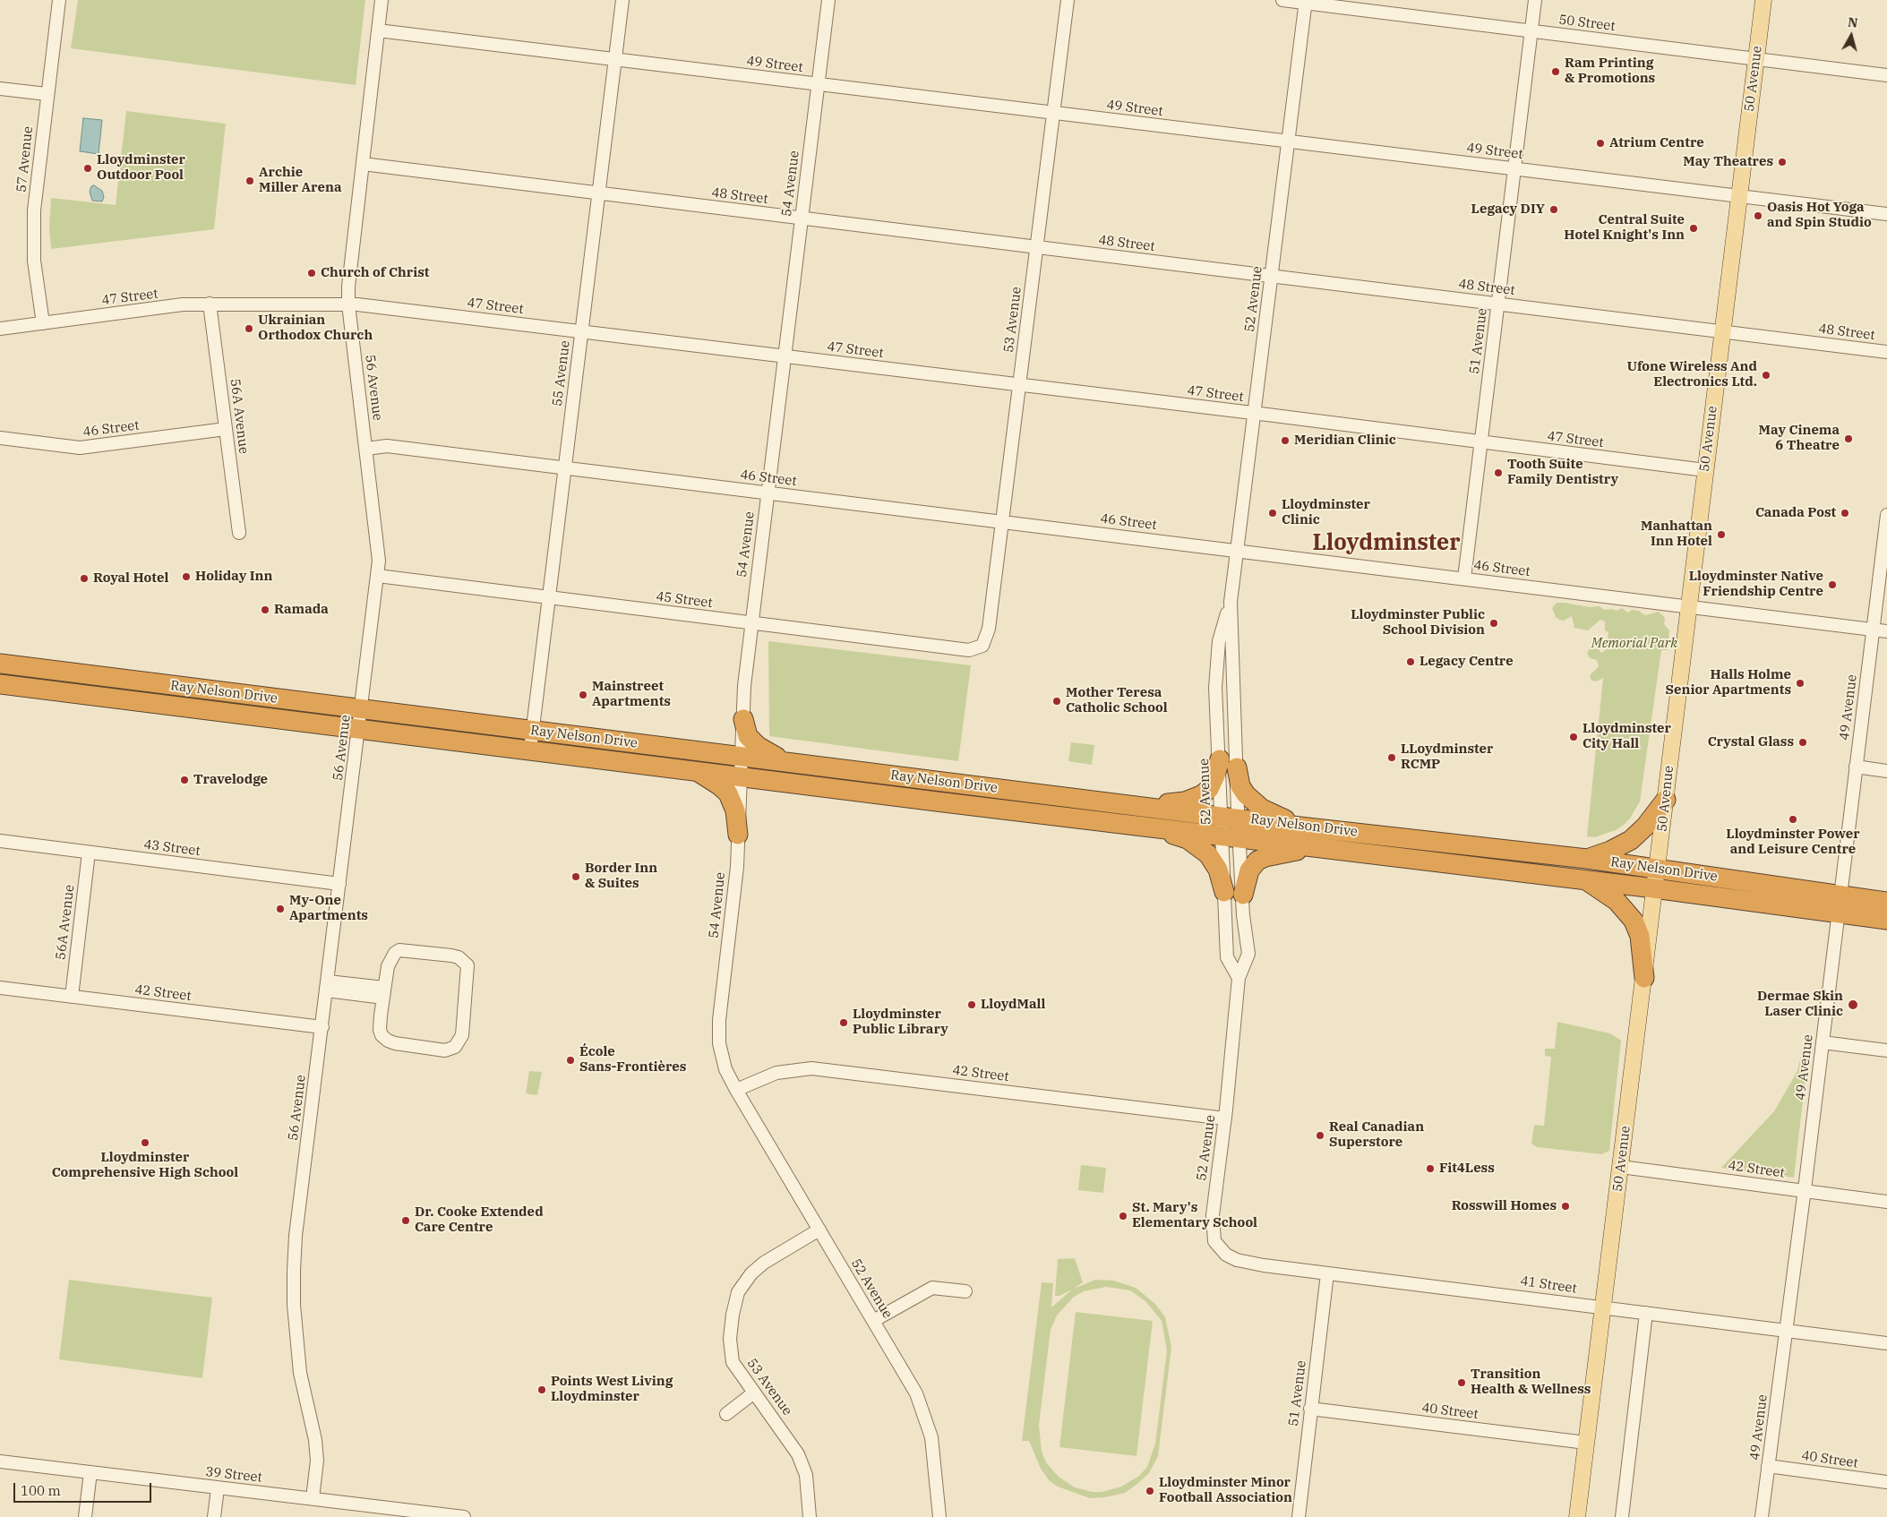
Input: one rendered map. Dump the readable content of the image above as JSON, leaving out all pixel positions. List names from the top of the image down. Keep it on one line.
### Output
{"streets":{"highway":["Ray Nelson Drive"],"main road":["50 Avenue"],"street":["50 Street","49 Street","57 Avenue","54 Avenue","48 Street","47 Street","52 Avenue","53 Avenue","51 Avenue","55 Avenue","56 Avenue","56A Avenue","46 Street","45 Street","49 Avenue","43 Street","42 Street","41 Street","40 Street","39 Street"]},"crossings":[["50 Street","50 Avenue"],["50 Street","52 Avenue"],["50 Street","51 Avenue"],["49 Street","50 Avenue"],["49 Street","54 Avenue"],["49 Street","52 Avenue"],["49 Street","53 Avenue"],["49 Street","51 Avenue"],["49 Street","55 Avenue"],["49 Street","56 Avenue"],["50 Avenue","48 Street"],["50 Avenue","47 Street"],["50 Avenue","46 Street"],["50 Avenue","Ray Nelson Drive"],["50 Avenue","42 Street"],["50 Avenue","41 Street"],["50 Avenue","40 Street"],["57 Avenue","47 Street"],["54 Avenue","48 Street"],["54 Avenue","47 Street"],["54 Avenue","52 Avenue"],["54 Avenue","46 Street"],["54 Avenue","45 Street"],["54 Avenue","Ray Nelson Drive"],["54 Avenue","42 Street"],["48 Street","52 Avenue"],["48 Street","53 Avenue"],["48 Street","51 Avenue"],["48 Street","55 Avenue"],["48 Street","56 Avenue"],["47 Street","52 Avenue"],["47 Street","53 Avenue"],["47 Street","51 Avenue"],["47 Street","55 Avenue"],["47 Street","56 Avenue"],["47 Street","56A Avenue"],["52 Avenue","53 Avenue"],["52 Avenue","46 Street"],["52 Avenue","Ray Nelson Drive"],["52 Avenue","42 Street"],["52 Avenue","41 Street"],["53 Avenue","46 Street"],["53 Avenue","45 Street"],["51 Avenue","46 Street"],["51 Avenue","41 Street"],["51 Avenue","40 Street"],["55 Avenue","46 Street"],["55 Avenue","45 Street"],["55 Avenue","Ray Nelson Drive"],["56 Avenue","46 Street"],["56 Avenue","45 Street"],["56 Avenue","Ray Nelson Drive"],["56 Avenue","43 Street"],["56 Avenue","42 Street"],["56 Avenue","39 Street"],["56A Avenue","46 Street"],["56A Avenue","43 Street"],["56A Avenue","42 Street"],["46 Street","49 Avenue"],["Ray Nelson Drive","49 Avenue"],["49 Avenue","42 Street"],["49 Avenue","41 Street"],["49 Avenue","40 Street"]],"districts":["Lloydminster"],"parks":["Memorial Park"],"places":["Ram Printing & Promotions","Atrium Centre","May Theatres","Lloydminster Outdoor Pool","Archie Miller Arena","Legacy DIY","Oasis Hot Yoga and Spin Studio","Central Suite Hotel Knight's Inn","Church of Christ","Ukrainian Orthodox Church","Ufone Wireless And Electronics Ltd.","May Cinema 6 Theatre","Meridian Clinic","Tooth Suite Family Dentistry","Lloydminster Clinic","Canada Post","Manhattan Inn Hotel","Holiday Inn","Royal Hotel","Lloydminster Native Friendship Centre","Ramada","Lloydminster Public School Division","Legacy Centre","Halls Holme Senior Apartments","Mainstreet Apartments","Mother Teresa Catholic School","Lloydminster City Hall","Crystal Glass","LLoydminster RCMP","Travelodge","Lloydminster Power and Leisure Centre","Border Inn & Suites","My-One Apartments","LloydMall","Dermae Skin Laser Clinic","Lloydminster Public Library","École Sans-Frontières","Real Canadian Superstore","Lloydminster Comprehensive High School","Fit4Less","Rosswill Homes","St. Mary's Elementary School","Dr. Cooke Extended Care Centre","Transition Health & Wellness","Points West Living Lloydminster","Lloydminster Minor Football Association"],"scale_bar":"100 m","north":"top"}
